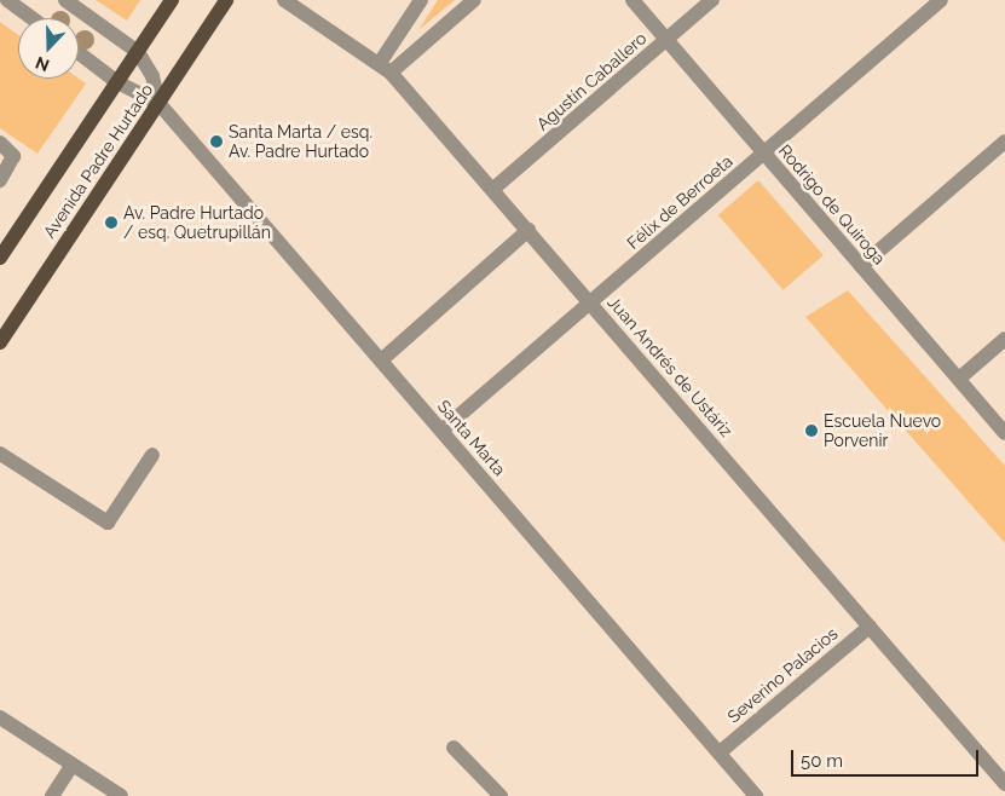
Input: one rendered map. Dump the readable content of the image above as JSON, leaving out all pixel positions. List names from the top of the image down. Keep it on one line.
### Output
{"streets":{"main road":["Avenida Padre Hurtado"],"street":["Agustín Caballero","Félix de Berroeta","Rodrigo de Quiroga","Juan Andrés de Ustáriz","Santa Marta","Severino Palacios"]},"crossings":[["Agustín Caballero","Rodrigo de Quiroga"],["Agustín Caballero","Juan Andrés de Ustáriz"],["Avenida Padre Hurtado","Santa Marta"],["Félix de Berroeta","Rodrigo de Quiroga"],["Félix de Berroeta","Juan Andrés de Ustáriz"],["Félix de Berroeta","Santa Marta"],["Juan Andrés de Ustáriz","Severino Palacios"],["Santa Marta","Severino Palacios"]],"places":["Santa Marta / esq. Av. Padre Hurtado","Av. Padre Hurtado / esq. Quetrupillán","Escuela Nuevo Porvenir"],"scale_bar":"50 m","north":"bottom"}
